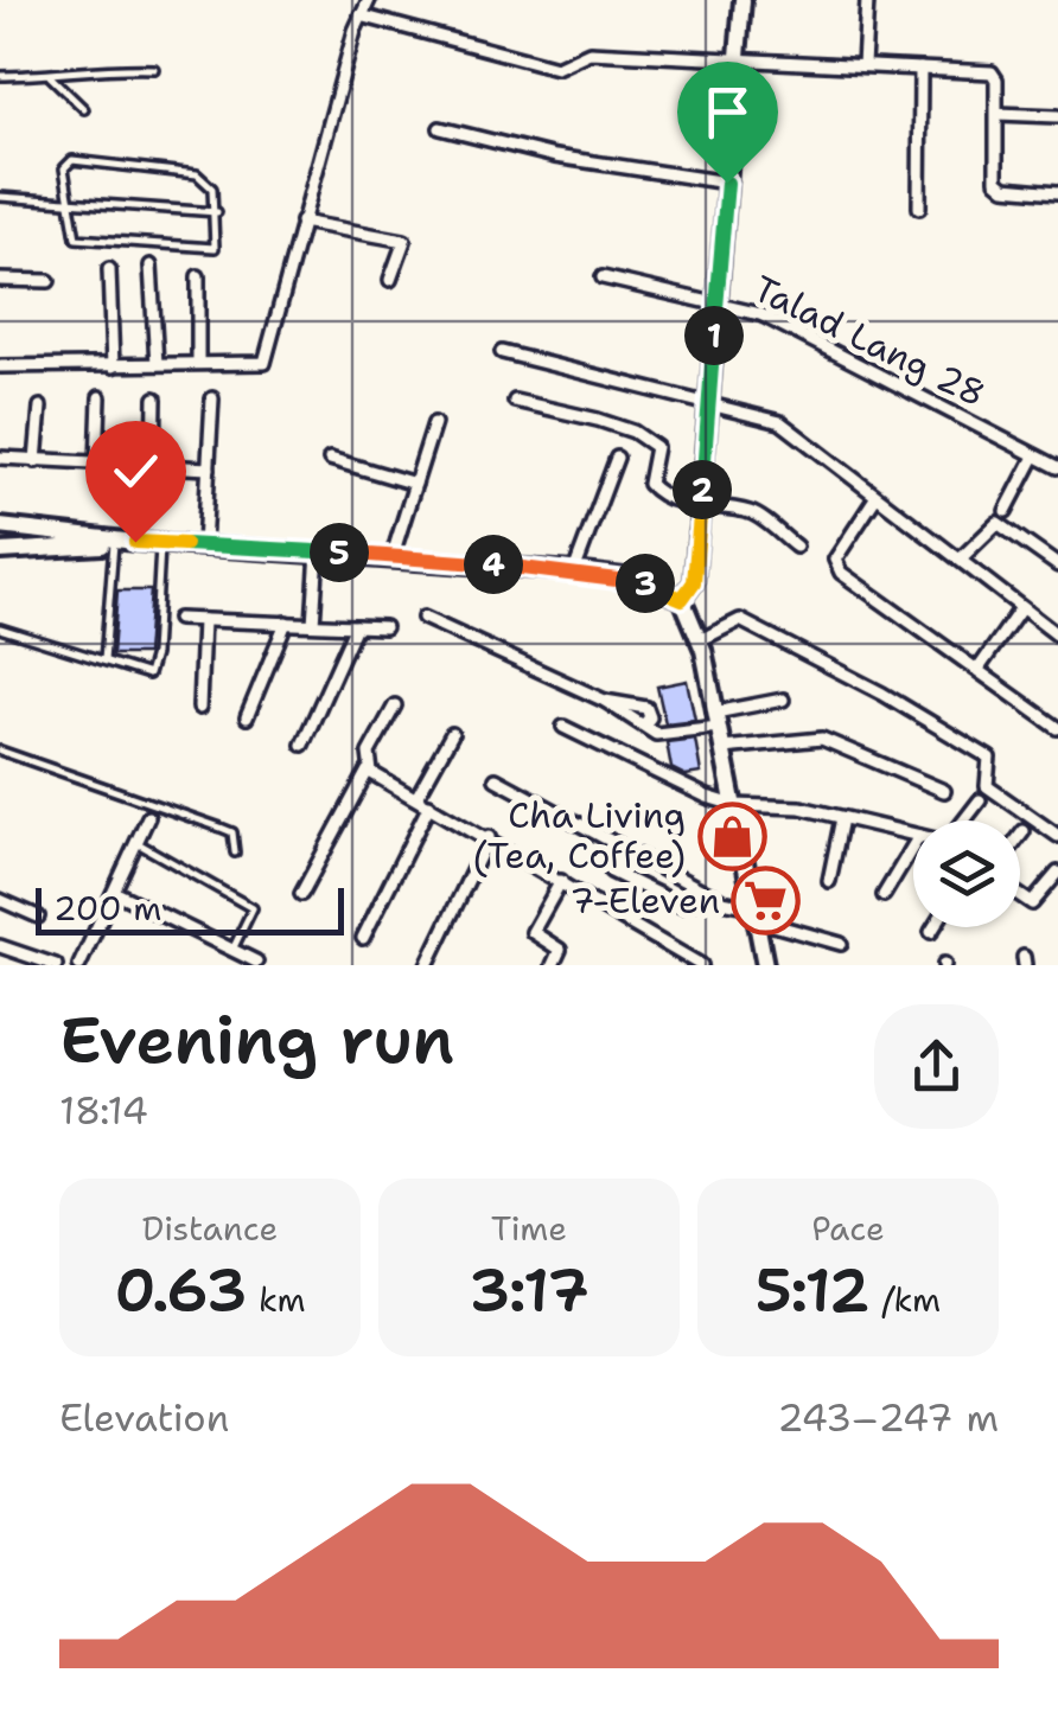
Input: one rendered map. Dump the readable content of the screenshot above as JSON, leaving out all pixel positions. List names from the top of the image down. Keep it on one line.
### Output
{"streets":{"street":["Talad Lang 28"]},"places":{"shop":["Cha Living (Tea, Coffee)"],"supermarket":["7-Eleven"]},"scale_bar":"200 m","page":{"pins":["1","2","5","4","3"],"scale":"200 m","heading":["Evening run","18:14"],"stats":[["Distance","0.63 km"],["Time","3:17"],["Pace","5:12 /km"]],"chart":["Elevation","243–247 m"]}}
